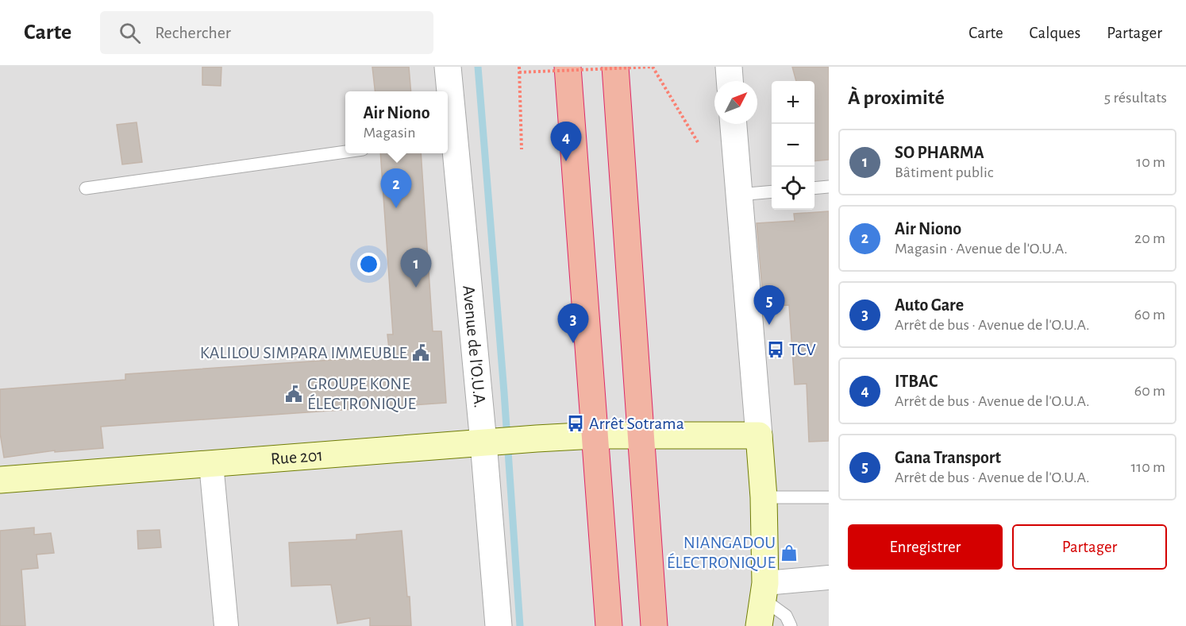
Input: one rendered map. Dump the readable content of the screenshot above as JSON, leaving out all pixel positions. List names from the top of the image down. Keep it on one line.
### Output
{"streets":{"main road":["Rue 201"],"street":["Avenue de l'O.U.A."]},"crossings":[["Avenue de l'O.U.A.","Rue 201"]],"places":{"bus stop":["TCV","Arrêt Sotrama"],"public building":["KALILOU SIMPARA IMMEUBLE","GROUPE KONE ÉLECTRONIQUE"],"shop":["NIANGADOU ÉLECTRONIQUE"]},"north":"top right","page":{"header":"Carte","search":"Rechercher","nav":["Carte","Calques","Partager"],"heading":["À proximité","5 résultats"],"map_buttons":["+","−"],"popup":["Air Niono","Magasin"],"pins":["4","2","1","5","3"],"list":[{"mark":"1","name":"SO PHARMA","note":"Bâtiment public","value":"10 m"},{"mark":"2","name":"Air Niono","note":"Magasin · Avenue de l'O.U.A.","value":"20 m"},{"mark":"3","name":"Auto Gare","note":"Arrêt de bus · Avenue de l'O.U.A.","value":"60 m"},{"mark":"4","name":"ITBAC","note":"Arrêt de bus · Avenue de l'O.U.A.","value":"60 m"},{"mark":"5","name":"Gana Transport","note":"Arrêt de bus · Avenue de l'O.U.A.","value":"110 m"}],"buttons":["Enregistrer","Partager"]}}
